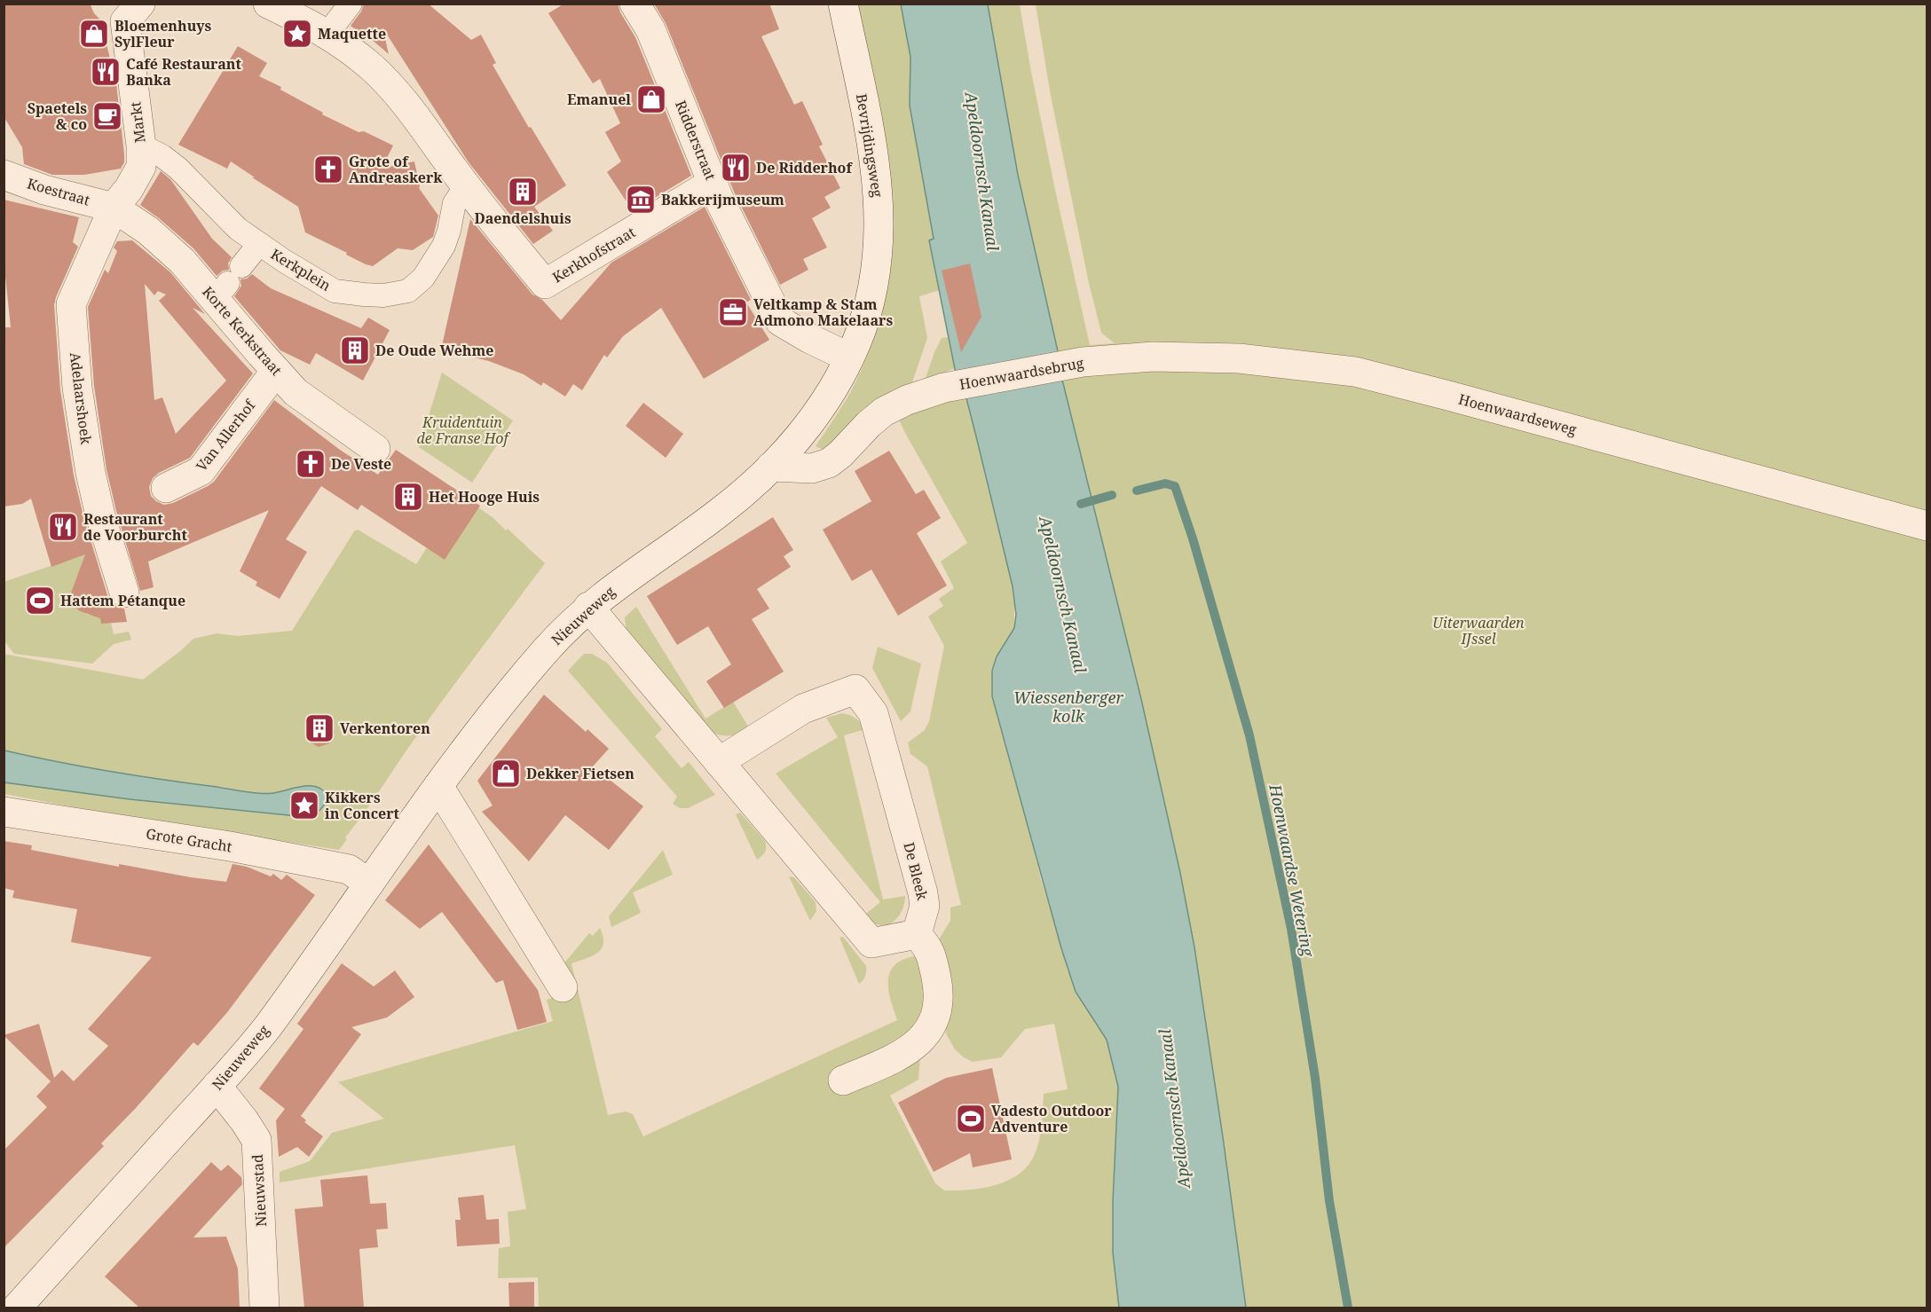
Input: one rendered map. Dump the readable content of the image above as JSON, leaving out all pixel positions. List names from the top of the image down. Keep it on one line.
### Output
{"streets":{"street":["Markt","Ridderstraat","Bevrijdingsweg","Koestraat","Kerkhofstraat","Kerkplein","Korte Kerkstraat","Hoenwaardsebrug","Adelaarshoek","Hoenwaardseweg","Van Allerhof","Nieuweweg","Grote Gracht","De Bleek","Nieuwstad"]},"crossings":[["Markt","Koestraat"],["Markt","Kerkplein"],["Markt","Korte Kerkstraat"],["Markt","Adelaarshoek"],["Ridderstraat","Bevrijdingsweg"],["Ridderstraat","Kerkhofstraat"],["Bevrijdingsweg","Hoenwaardsebrug"],["Bevrijdingsweg","Nieuweweg"],["Koestraat","Korte Kerkstraat"],["Koestraat","Adelaarshoek"],["Kerkhofstraat","Kerkplein"],["Korte Kerkstraat","Adelaarshoek"],["Korte Kerkstraat","Van Allerhof"],["Hoenwaardsebrug","Hoenwaardseweg"],["Hoenwaardsebrug","Nieuweweg"],["Nieuweweg","Grote Gracht"],["Nieuweweg","Nieuwstad"]],"water":["Apeldoornsch Kanaal","Wiessenberger kolk","Hoenwaardse Wetering"],"parks":["Kruidentuin de Franse Hof","Uiterwaarden IJssel"],"places":{"shop":["Bloemenhuys SylFleur","Emanuel","Dekker Fietsen"],"place":["Maquette","Kikkers in Concert"],"restaurant":["Café Restaurant Banka","De Ridderhof","Restaurant de Voorburcht"],"cafe":["Spaetels & co"],"church":["Grote of Andreaskerk","De Veste"],"building":["Daendelshuis","De Oude Wehme","Het Hooge Huis","Verkentoren"],"museum":["Bakkerijmuseum"],"office":["Veltkamp & Stam Admono Makelaars"],"sports":["Hattem Pétanque","Vadesto Outdoor Adventure"]}}
